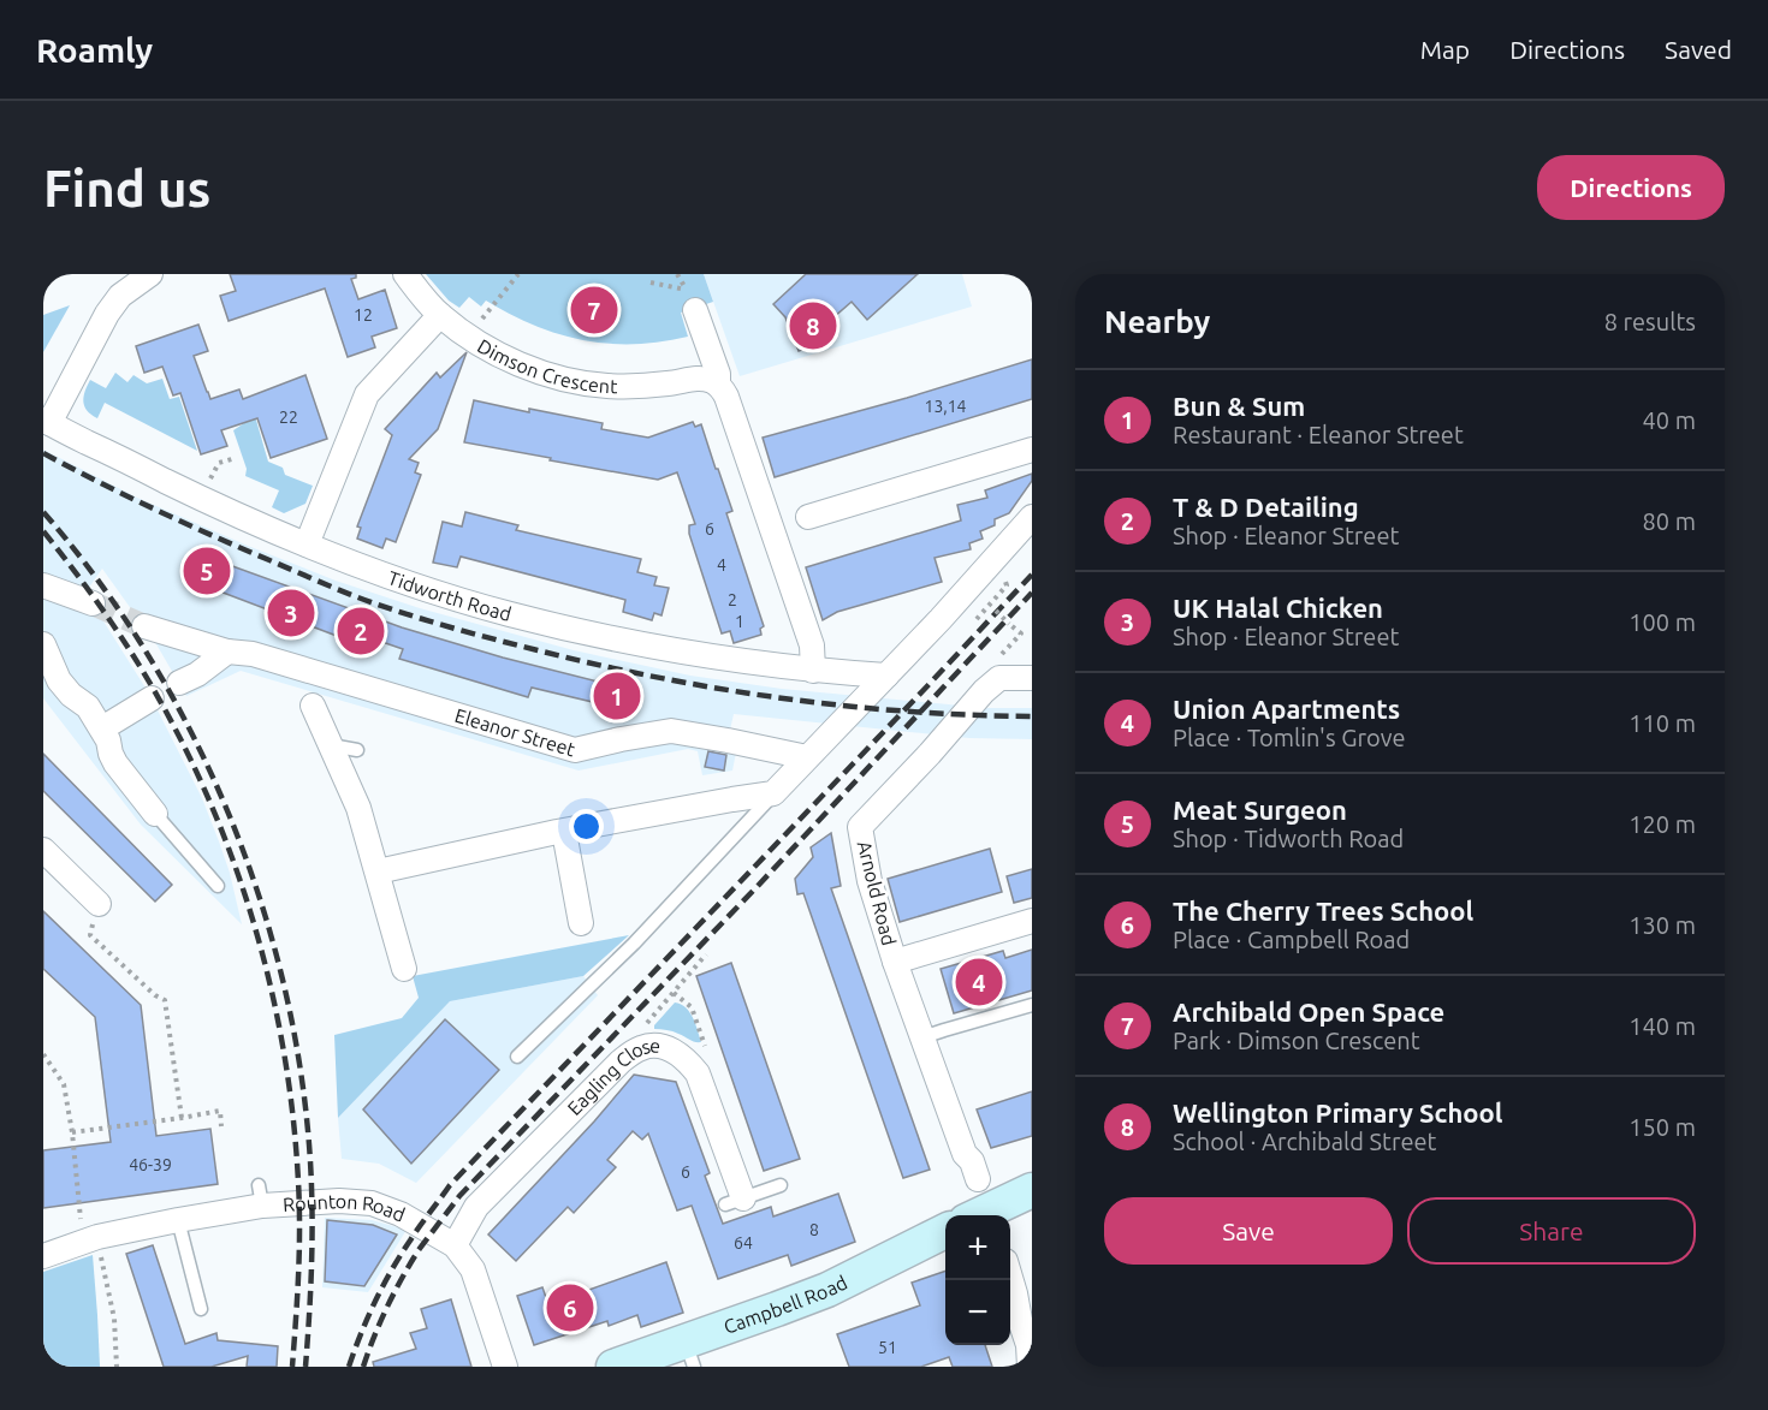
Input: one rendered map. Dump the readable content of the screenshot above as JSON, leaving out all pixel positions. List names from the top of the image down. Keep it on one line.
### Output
{"streets":{"street":["Dimson Crescent","Tidworth Road","Eleanor Street","Arnold Road","Eagling Close","Rounton Road","Campbell Road"]},"crossings":[["Eagling Close","Rounton Road"]],"house_numbers":["12","13,14","22","6","4","2","1","46-39","6","8","64","51"],"page":{"header":"Roamly","nav":["Map","Directions","Saved"],"buttons":["Directions",["Save","Share"]],"title":"Find us","heading":["Nearby","8 results"],"pins":["7","8","5","3","2","1","4","6"],"list":[{"mark":"1","name":"Bun & Sum","note":"Restaurant · Eleanor Street","value":"40 m"},{"mark":"2","name":"T & D Detailing","note":"Shop · Eleanor Street","value":"80 m"},{"mark":"3","name":"UK Halal Chicken","note":"Shop · Eleanor Street","value":"100 m"},{"mark":"4","name":"Union Apartments","note":"Place · Tomlin's Grove","value":"110 m"},{"mark":"5","name":"Meat Surgeon","note":"Shop · Tidworth Road","value":"120 m"},{"mark":"6","name":"The Cherry Trees School","note":"Place · Campbell Road","value":"130 m"},{"mark":"7","name":"Archibald Open Space","note":"Park · Dimson Crescent","value":"140 m"},{"mark":"8","name":"Wellington Primary School","note":"School · Archibald Street","value":"150 m"}],"map_buttons":["+","−"]}}
